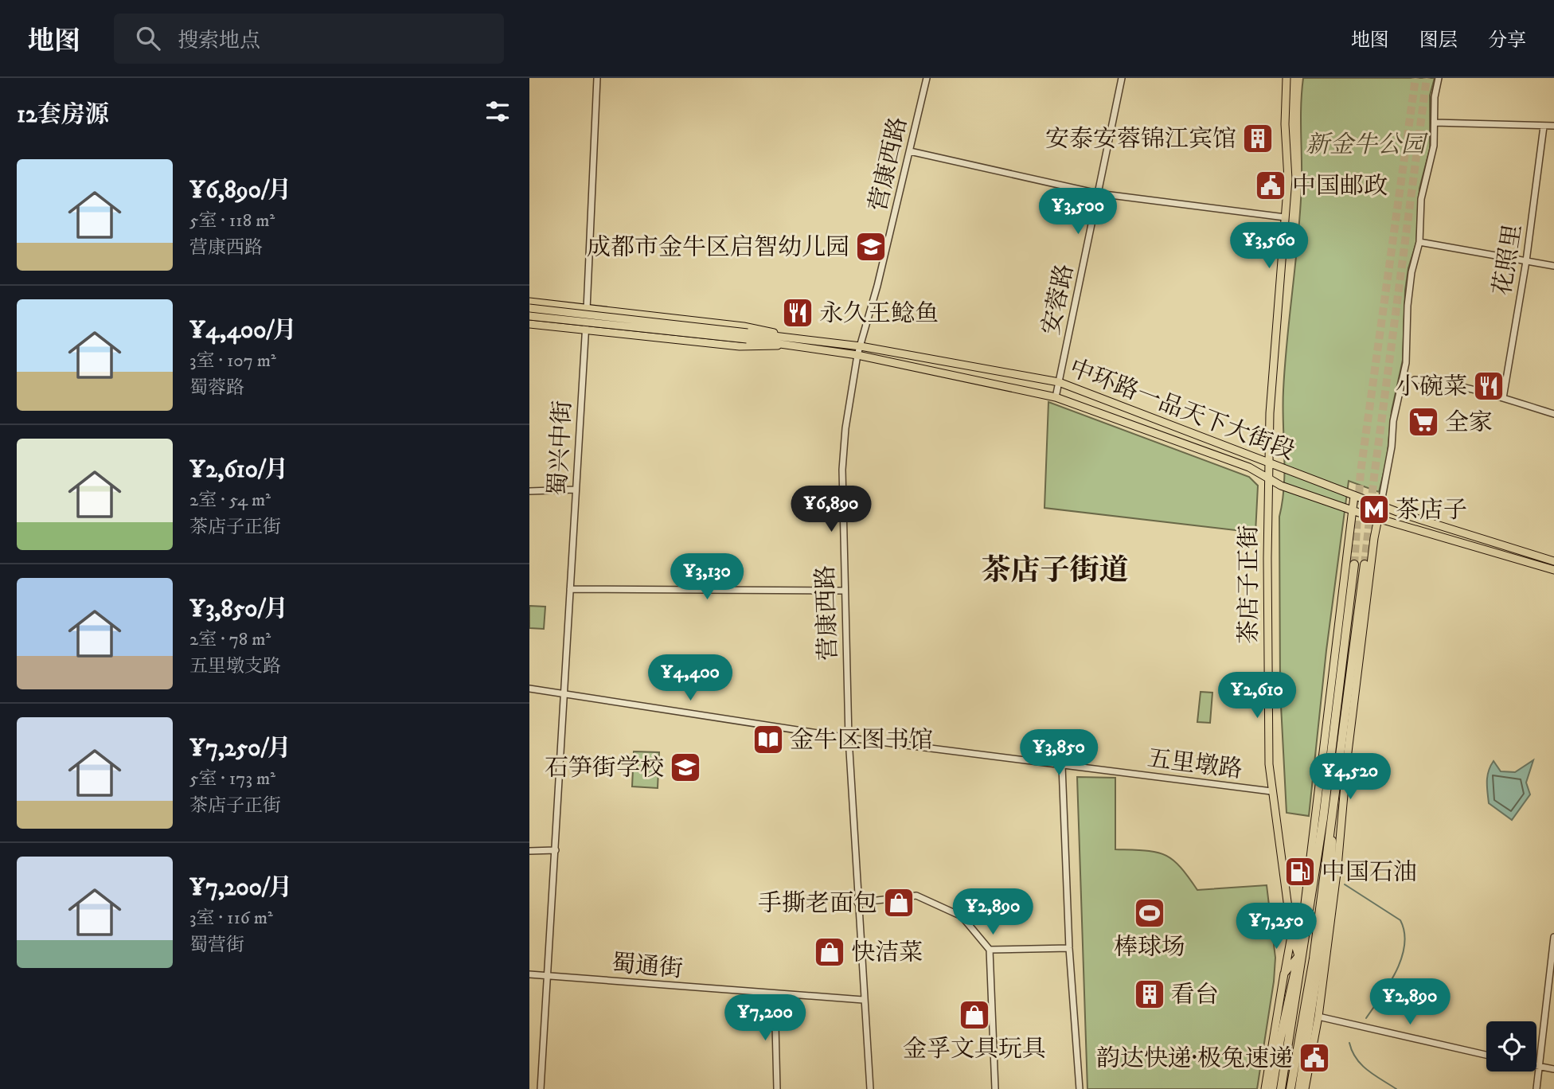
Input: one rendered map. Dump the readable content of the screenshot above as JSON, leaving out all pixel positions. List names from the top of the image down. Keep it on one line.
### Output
{"streets":{"main road":["中环路一品天下大街段","茶店子正街"],"street":["营康西路","花照里","安蓉路","蜀兴中街","五里墩路","蜀通街"]},"crossings":[["营康西路","中环路一品天下大街段"],["营康西路","五里墩路"],["营康西路","蜀通街"],["安蓉路","中环路一品天下大街段"],["中环路一品天下大街段","蜀兴中街"],["中环路一品天下大街段","茶店子正街"],["蜀兴中街","五里墩路"],["蜀兴中街","蜀通街"],["茶店子正街","五里墩路"]],"districts":["茶店子街道"],"parks":["新金牛公园"],"places":{"building":["安泰安蓉锦江宾馆","看台"],"public building":["中国邮政","韵达快递·极兔速递"],"school or university":["成都市金牛区启智幼儿园","石笋街学校"],"restaurant":["永久王鲶鱼","小碗菜"],"supermarket":["全家"],"metro station":["茶店子"],"library":["金牛区图书馆"],"fuel station":["中国石油"],"shop":["手撕老面包","快洁菜","金孚文具玩具"],"sports":["棒球场"]},"page":{"header":"地图","search":"搜索地点","nav":["地图","图层","分享"],"heading":"12套房源","list":[{"name":"¥6,890/月","note":"5室 · 118 m² · 营康西路"},{"name":"¥4,400/月","note":"3室 · 107 m² · 蜀蓉路"},{"name":"¥2,610/月","note":"2室 · 54 m² · 茶店子正街"},{"name":"¥3,850/月","note":"2室 · 78 m² · 五里墩支路"},{"name":"¥7,250/月","note":"5室 · 173 m² · 茶店子正街"},{"name":"¥7,200/月","note":"3室 · 116 m² · 蜀营街"}],"price":["¥3,500","¥3,560","¥6,890","¥3,130","¥4,400","¥2,610","¥3,850","¥4,520","¥2,890","¥7,250","¥2,890","¥7,200"]}}
